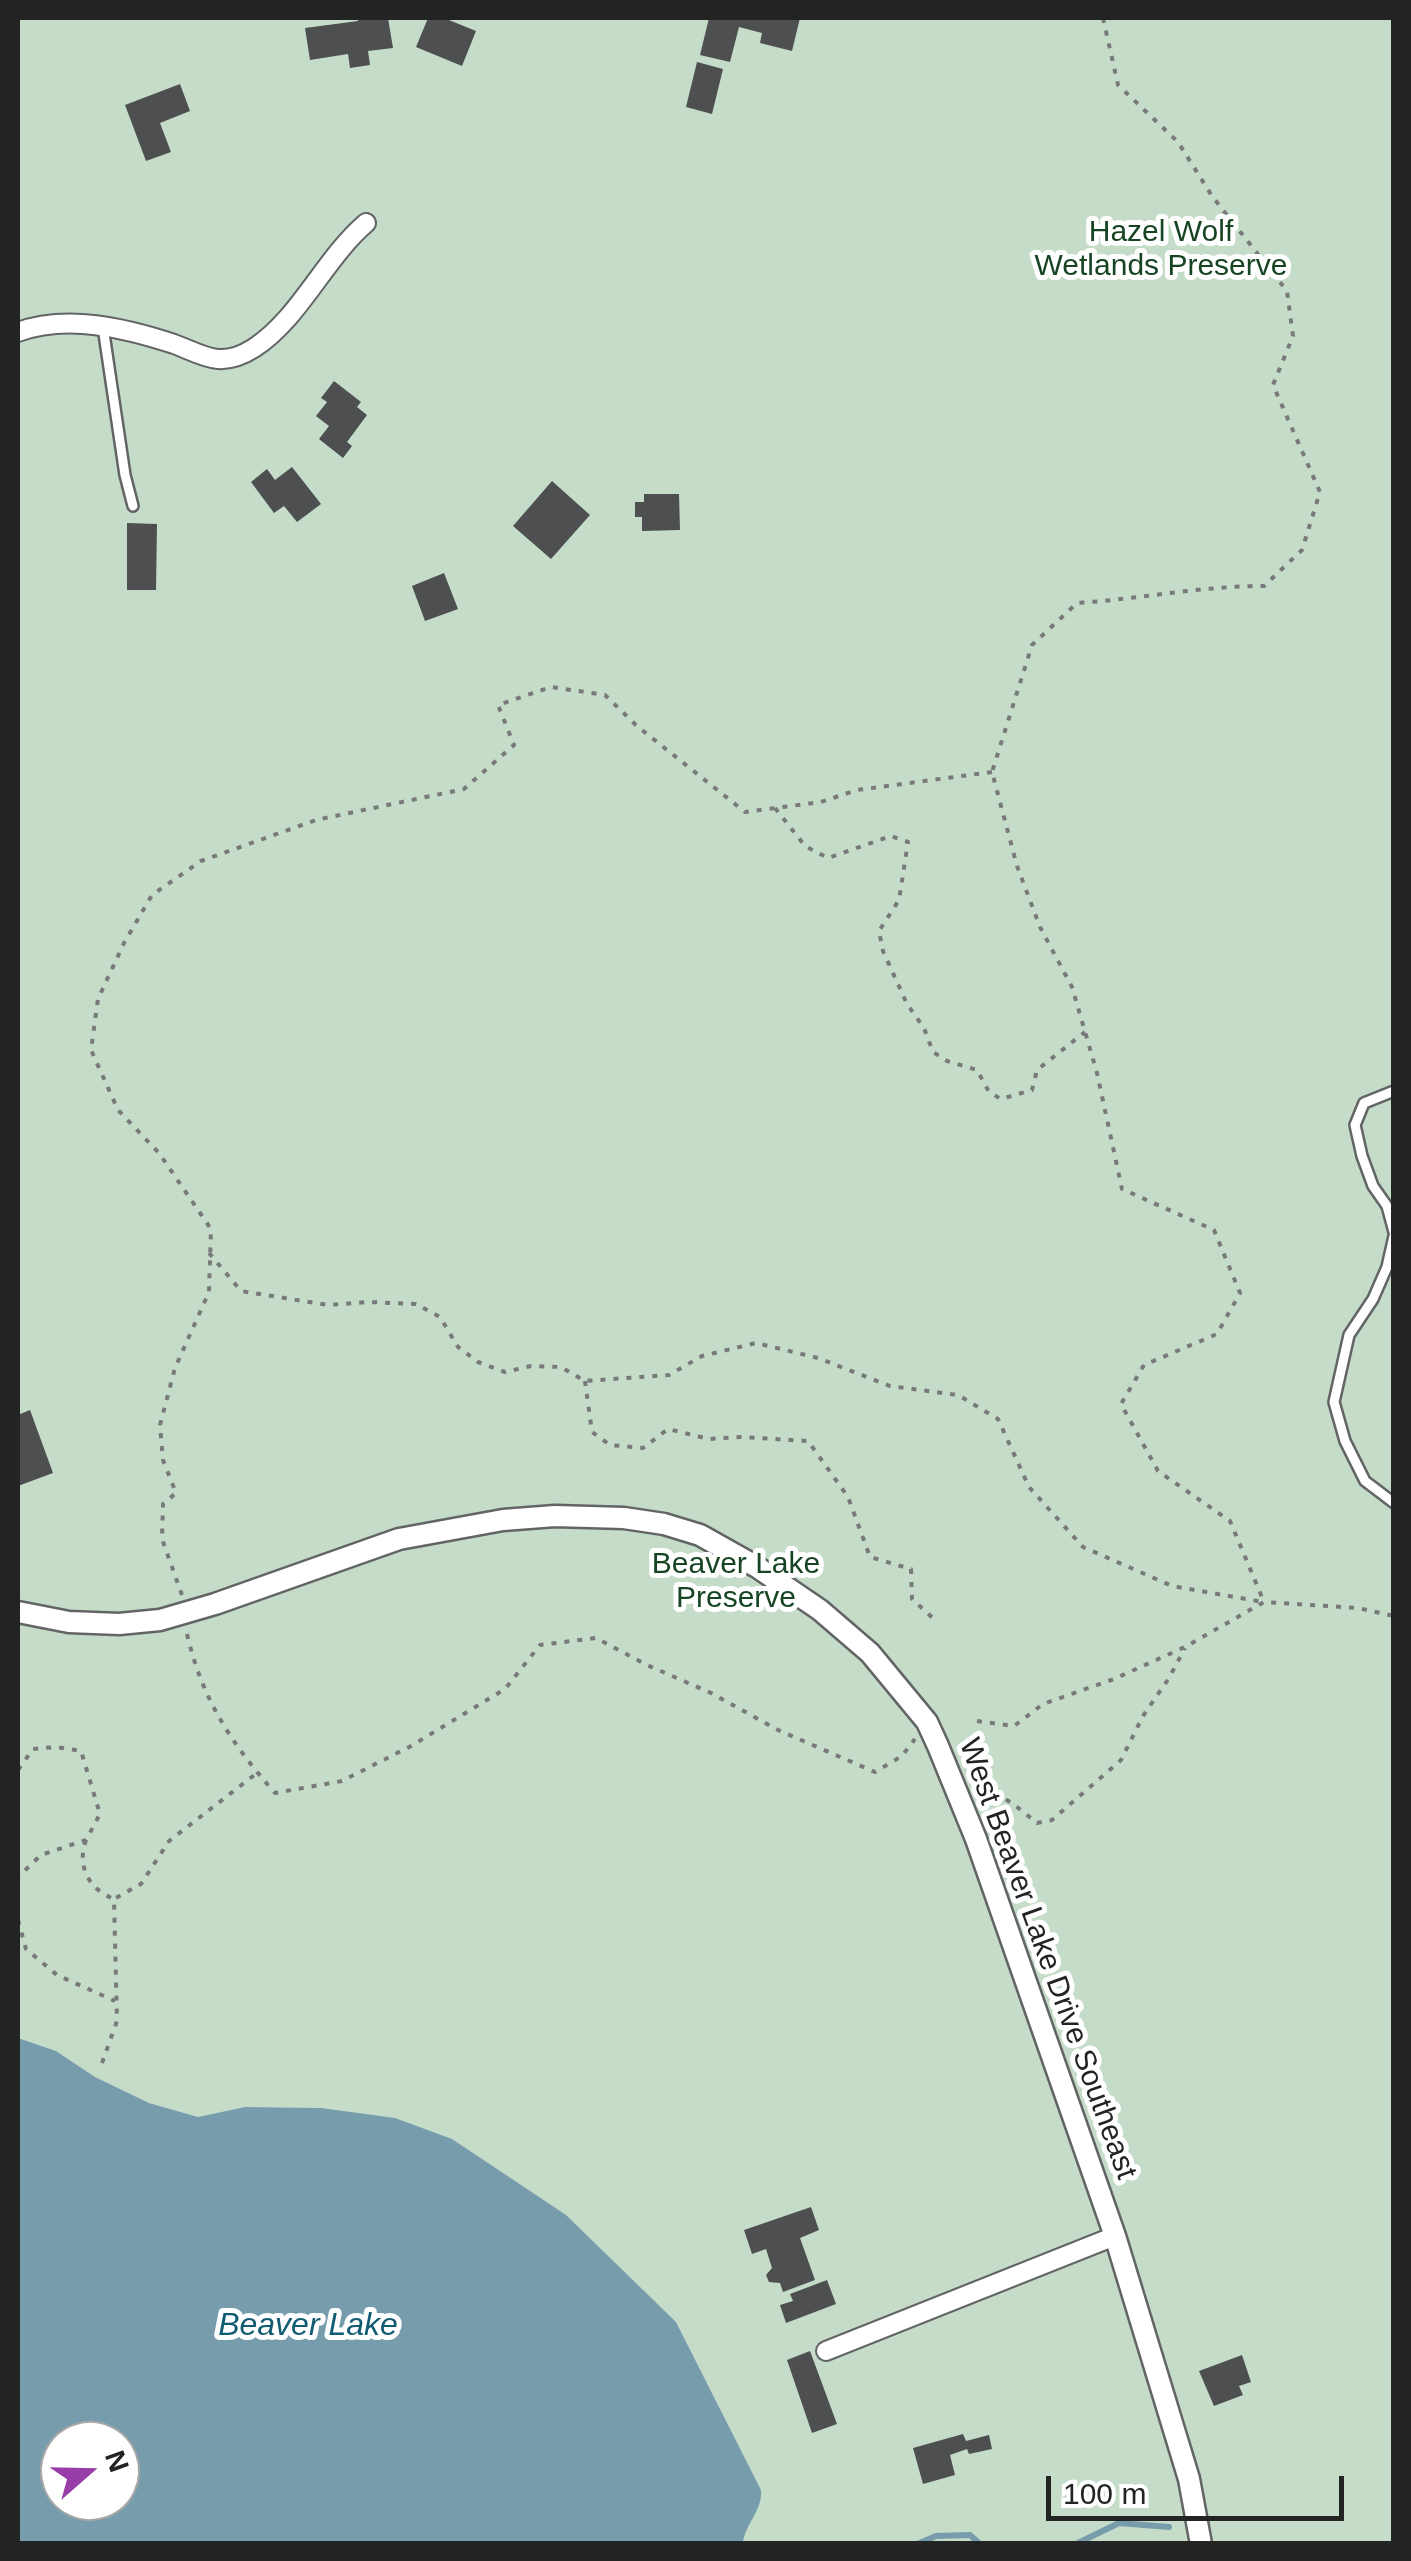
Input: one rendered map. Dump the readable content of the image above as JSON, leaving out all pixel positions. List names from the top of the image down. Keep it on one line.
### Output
{"streets":{"street":["West Beaver Lake Drive Southeast"]},"water":["Beaver Lake"],"parks":["Hazel Wolf Wetlands Preserve","Beaver Lake Preserve"],"scale_bar":"100 m","north":"right"}
